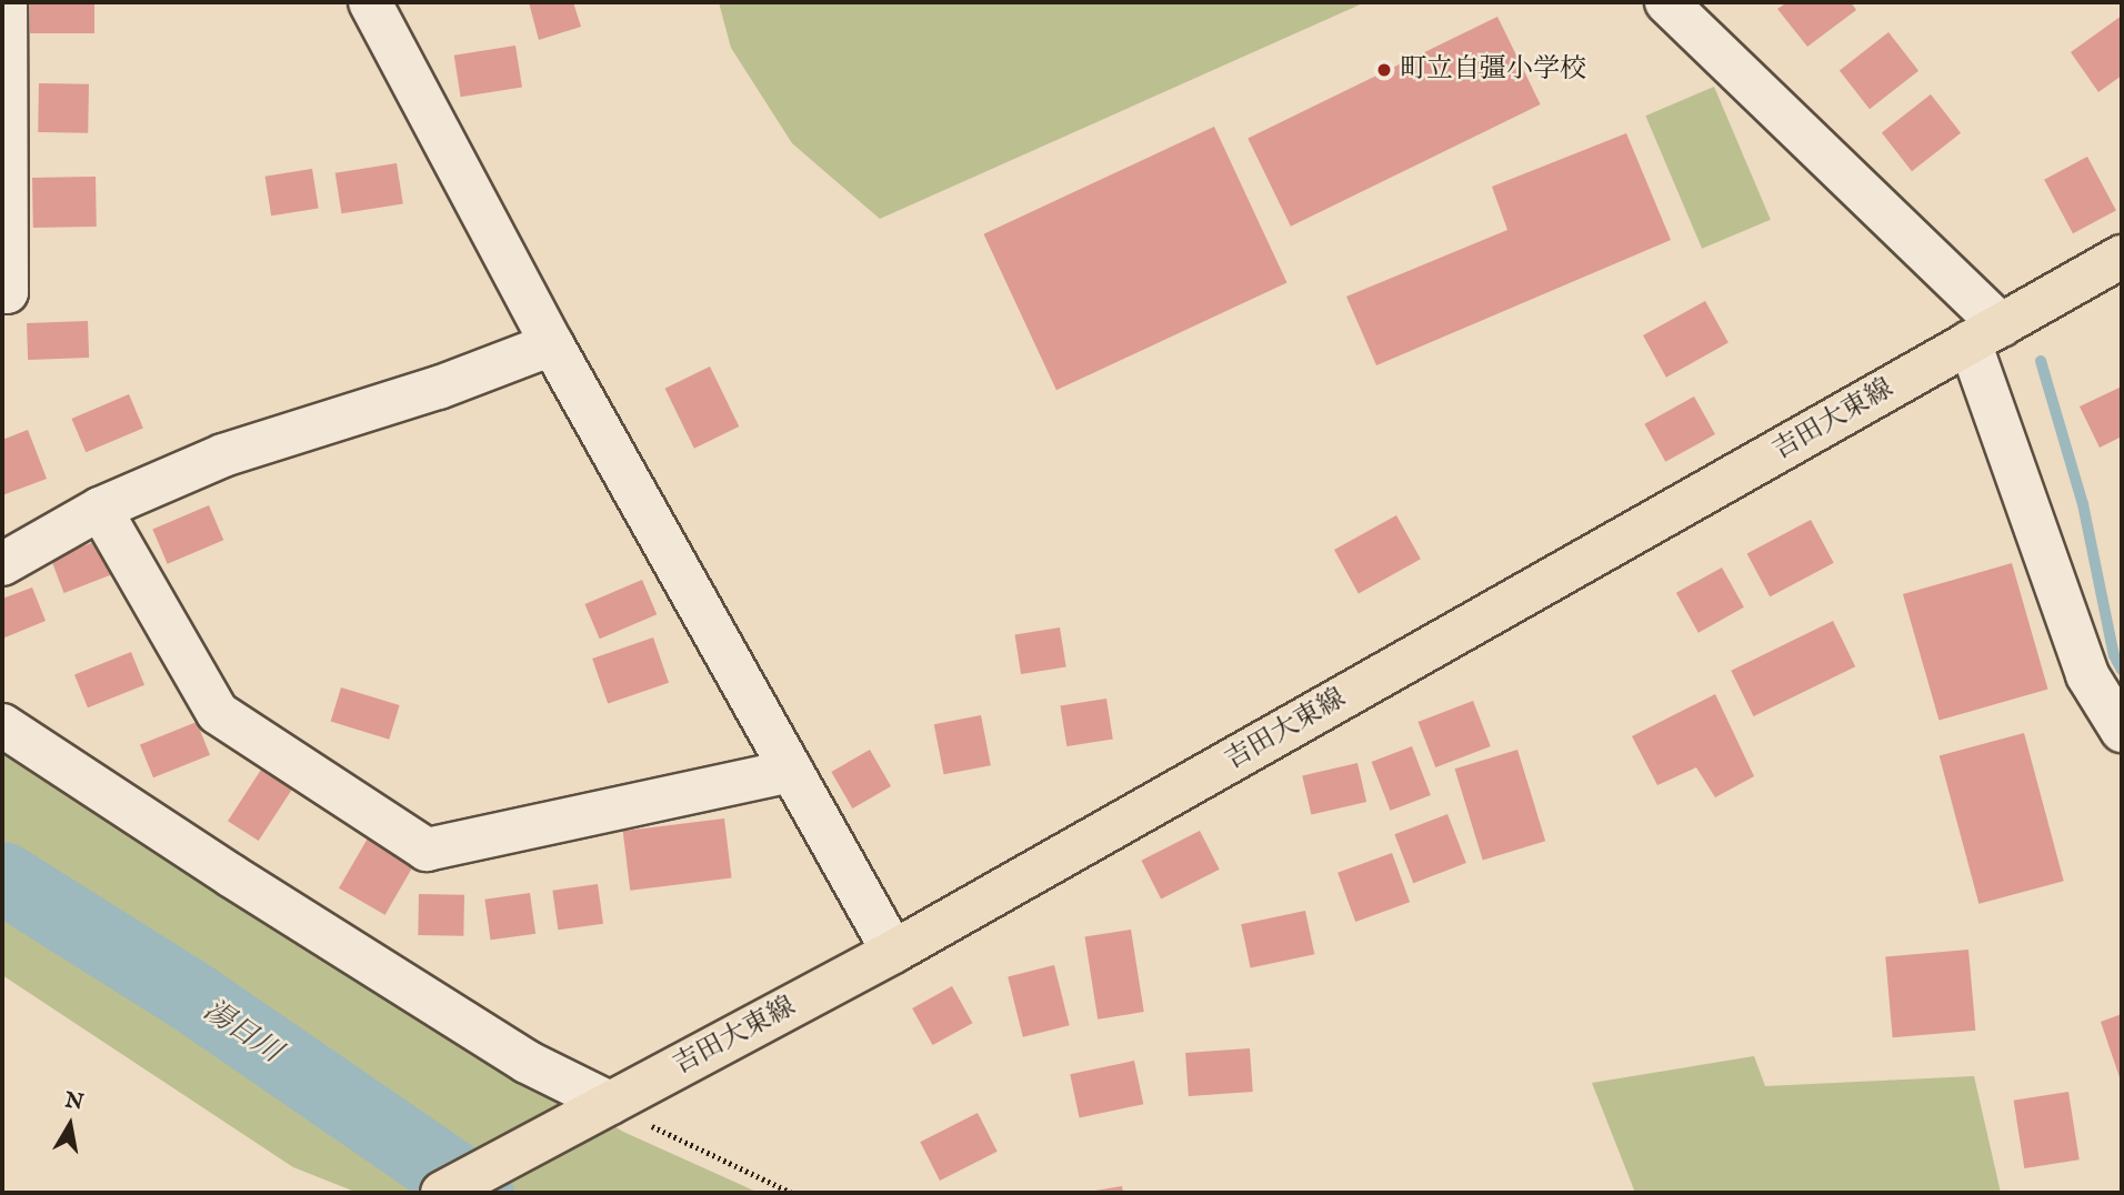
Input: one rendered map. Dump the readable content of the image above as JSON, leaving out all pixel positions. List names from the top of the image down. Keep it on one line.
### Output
{"streets":{"main road":["吉田大東線"]},"water":["湯日川"],"places":["町立自彊小学校"],"north":"top"}
